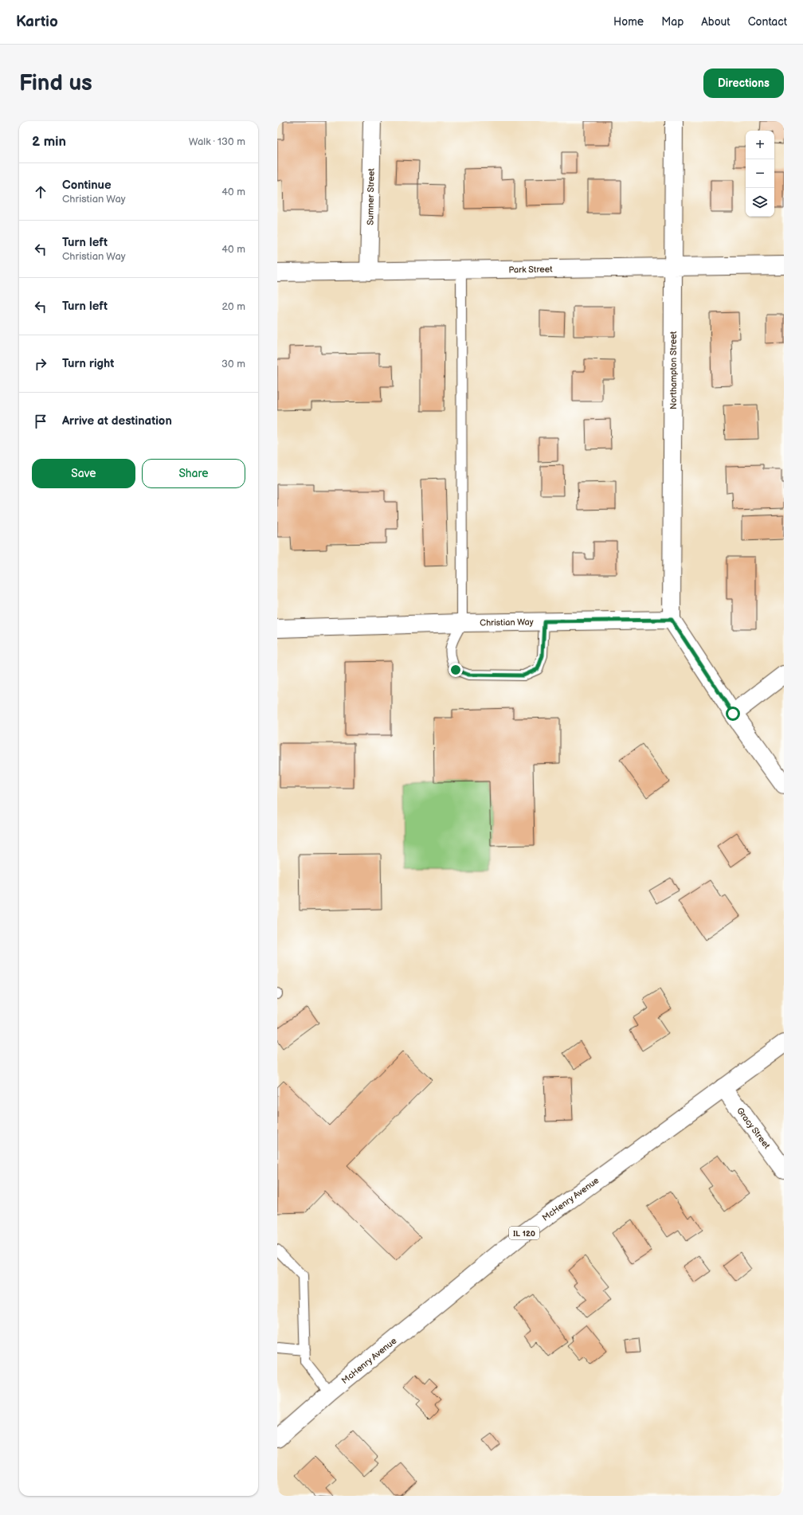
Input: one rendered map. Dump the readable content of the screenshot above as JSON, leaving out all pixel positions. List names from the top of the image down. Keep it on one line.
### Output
{"streets":{"street":["Sumner Street","Park Street","Northampton Street","Christian Way","Gracy Street","McHenry Avenue","IL 120"]},"crossings":[["Sumner Street","Park Street"],["Park Street","Northampton Street"],["Northampton Street","Christian Way"],["Gracy Street","McHenry Avenue"]],"page":{"header":"Kartio","nav":["Home","Map","About","Contact"],"buttons":["Directions",["Save","Share"]],"title":"Find us","heading":["2 min","Walk · 130 m"],"map_buttons":["+","−"],"list":[["Continue","Christian Way","40 m"],["Turn left","Christian Way","40 m"],["Turn left","20 m"],["Turn right","30 m"],"Arrive at destination"]}}
